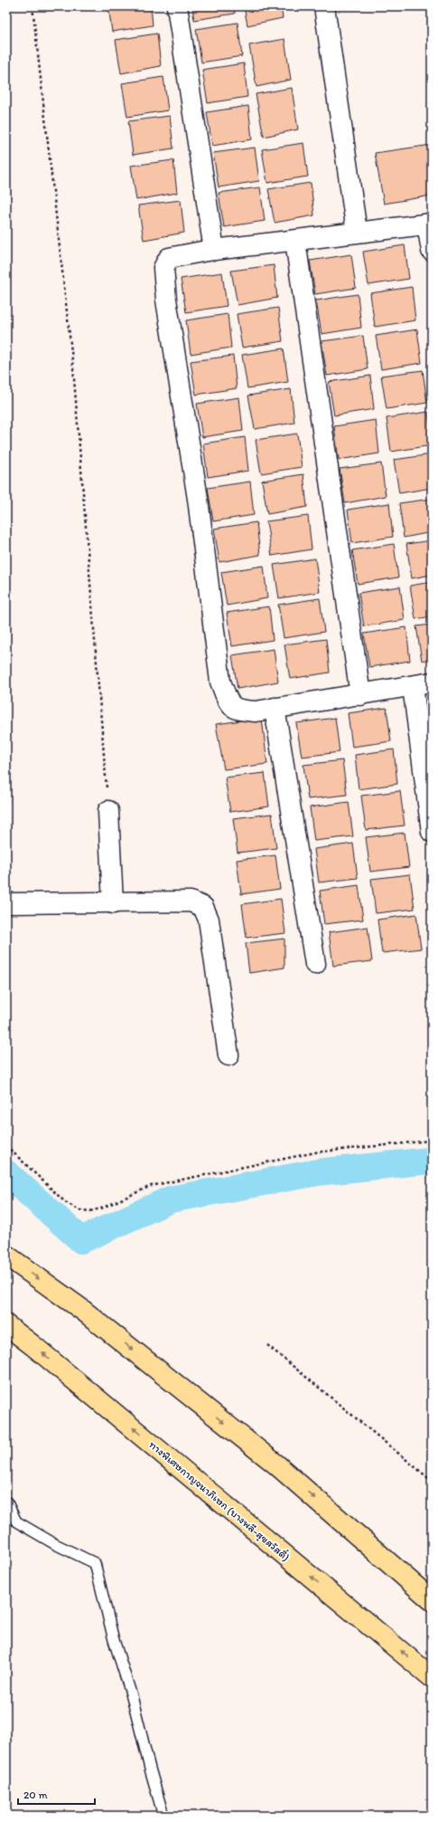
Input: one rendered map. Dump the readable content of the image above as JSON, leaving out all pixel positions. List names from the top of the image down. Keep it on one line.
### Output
{"streets":{"highway":["ทางพิเศษกาญจนาภิเษก (บางพลี-สุขสวัสดิ์)"]},"scale_bar":"20 m"}
